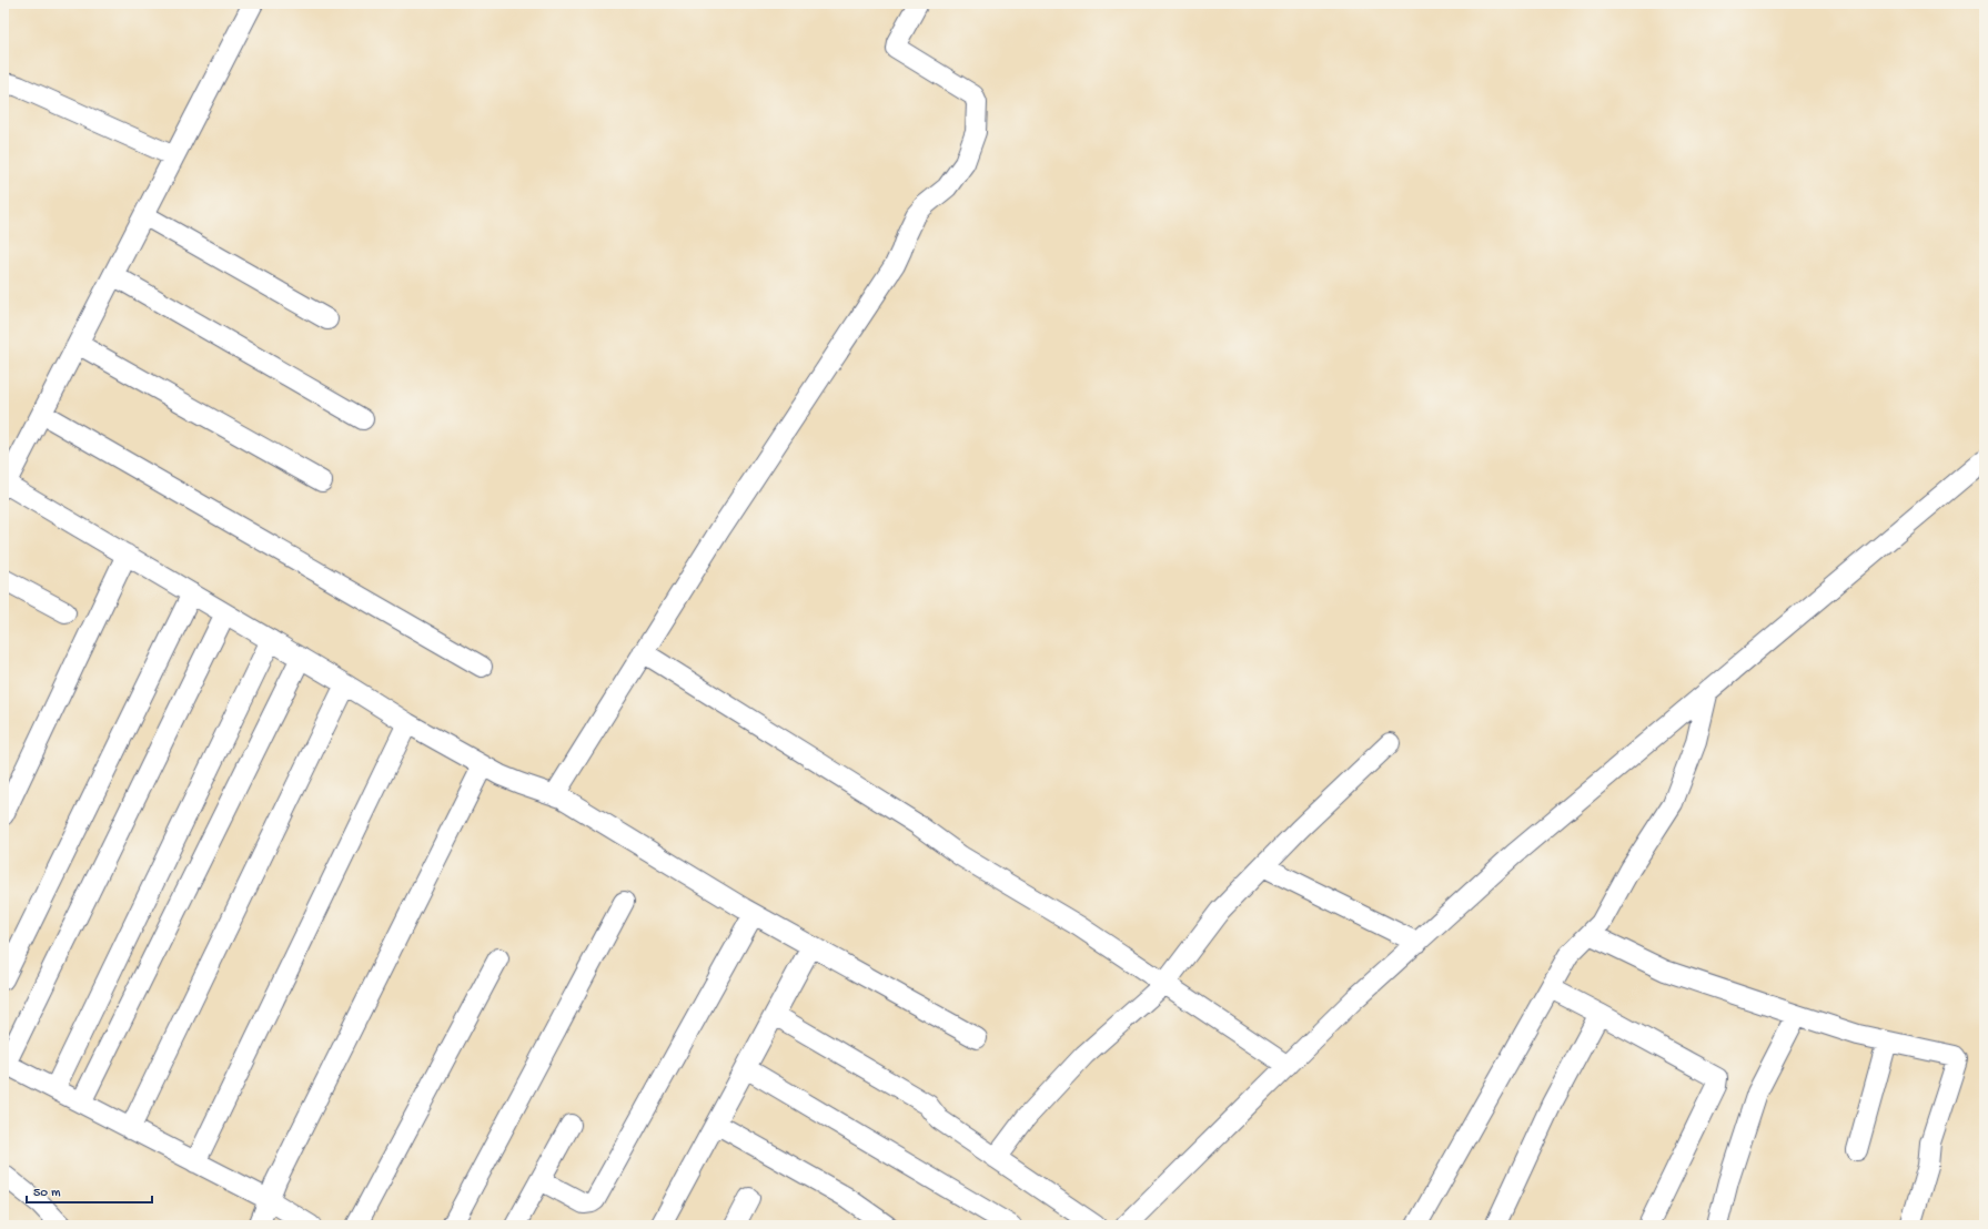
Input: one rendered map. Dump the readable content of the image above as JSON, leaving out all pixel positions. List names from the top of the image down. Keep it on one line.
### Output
{"scale_bar":"50 m"}
